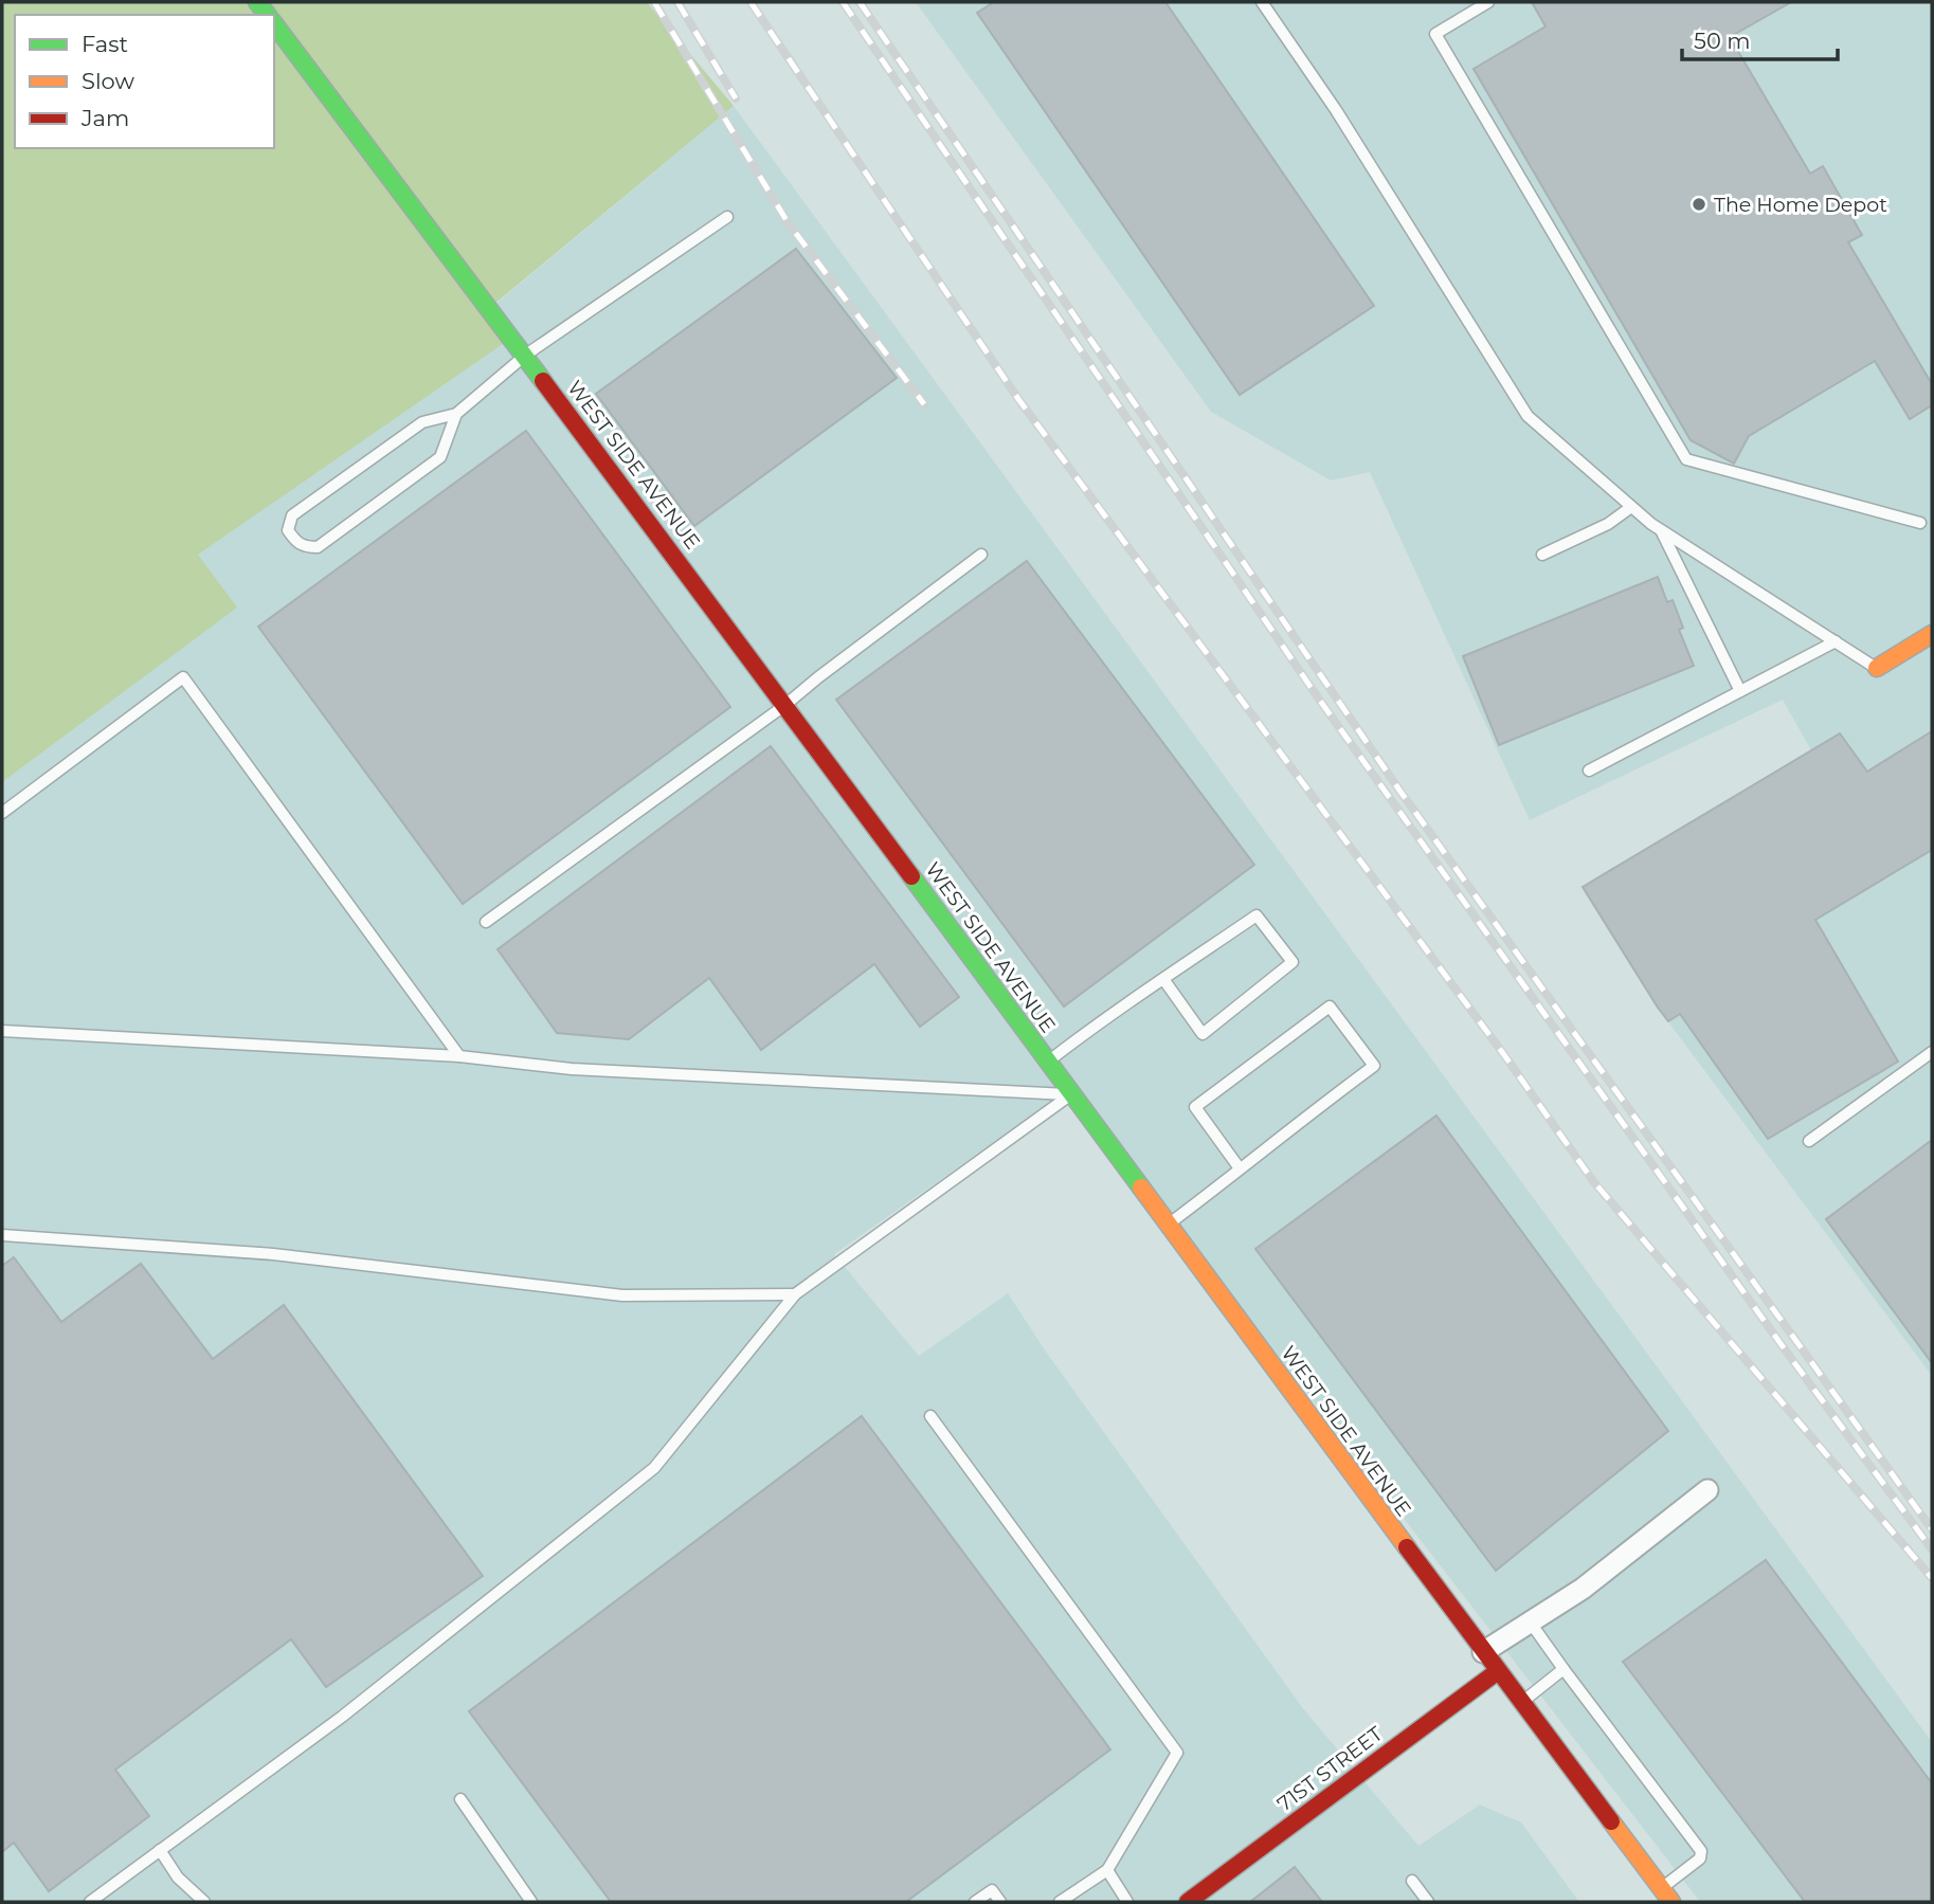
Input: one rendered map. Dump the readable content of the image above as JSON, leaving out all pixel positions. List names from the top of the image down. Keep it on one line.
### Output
{"streets":{"street":["WEST SIDE AVENUE","71ST STREET"]},"crossings":[["WEST SIDE AVENUE","71ST STREET"]],"places":["The Home Depot"],"legend":["Fast","Slow","Jam"],"scale_bar":"50 m"}
